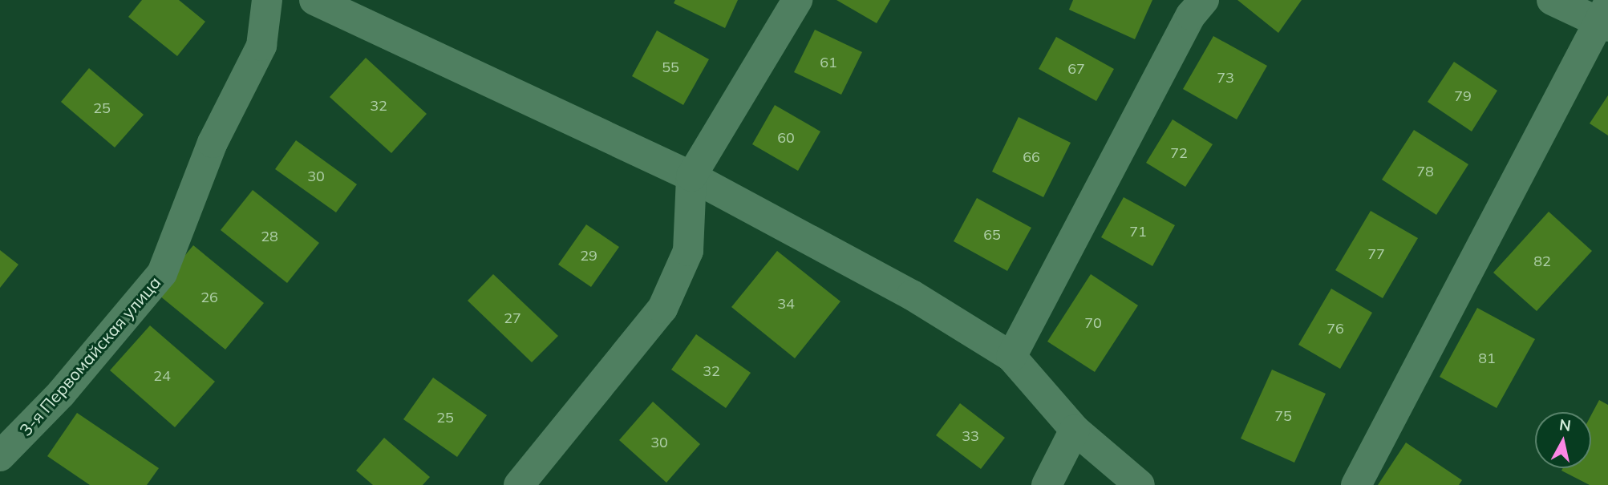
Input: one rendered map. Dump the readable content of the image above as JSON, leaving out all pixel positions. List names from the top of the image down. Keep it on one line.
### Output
{"streets":{"street":["3-я Первомайская улица"]},"house_numbers":["61","55","67","73","79","32","25","60","72","66","78","30","71","65","28","77","29","82","26","34","27","70","76","81","32","24","75","25","33","30"],"north":"top"}
